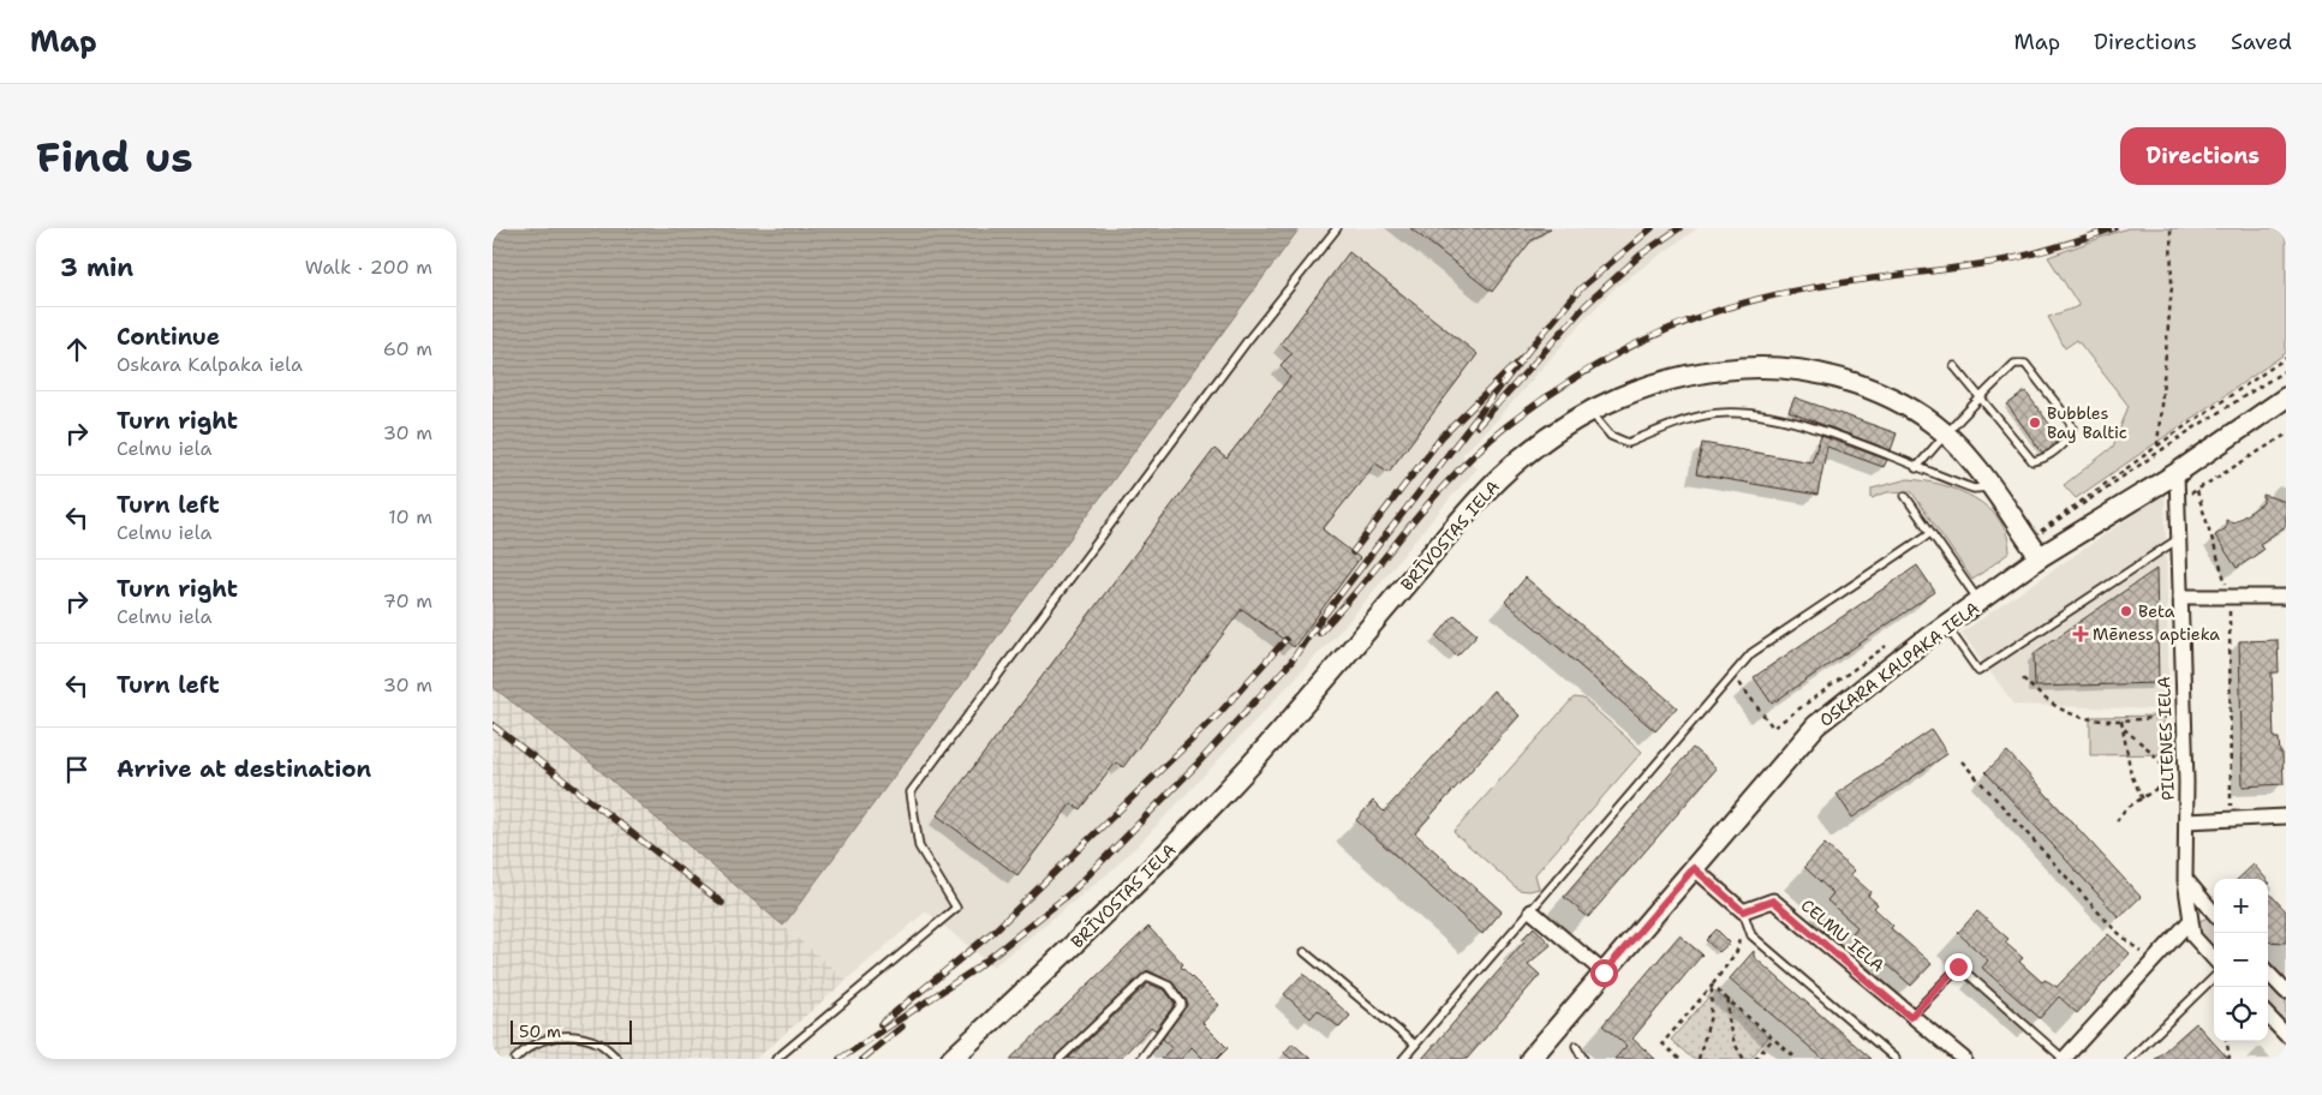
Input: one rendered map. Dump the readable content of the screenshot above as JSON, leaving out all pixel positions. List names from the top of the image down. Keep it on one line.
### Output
{"streets":{"street":["BRĪVOSTAS IELA","OSKARA KALPAKA IELA","PILTENES IELA","CELMU IELA"]},"crossings":[["BRĪVOSTAS IELA","OSKARA KALPAKA IELA"],["OSKARA KALPAKA IELA","PILTENES IELA"]],"places":{"other":["Bubbles Bay Baltic","Beta"],"health":["Mēness aptieka"]},"scale_bar":"50 m","page":{"header":"Map","nav":["Map","Directions","Saved"],"buttons":"Directions","title":"Find us","heading":["3 min","Walk · 200 m"],"list":[["Continue","Oskara Kalpaka iela","60 m"],["Turn right","Celmu iela","30 m"],["Turn left","Celmu iela","10 m"],["Turn right","Celmu iela","70 m"],["Turn left","30 m"],"Arrive at destination"],"map_buttons":["+","−"],"scale":"50 m"}}
